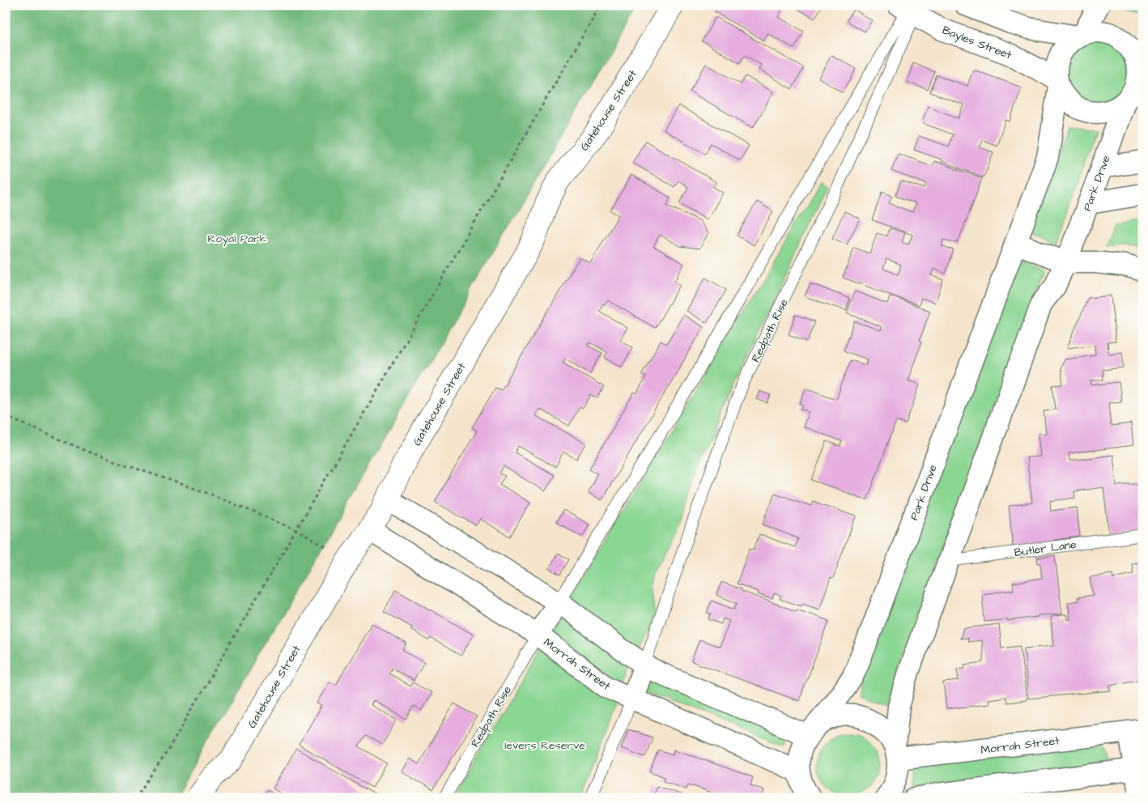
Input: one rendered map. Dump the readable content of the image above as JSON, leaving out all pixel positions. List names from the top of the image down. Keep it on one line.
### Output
{"streets":{"street":["Bayles Street","Gatehouse Street","Park Drive","Morrah Street"],"lane":["Redpath Rise","Butler Lane"]},"crossings":[["Bayles Street","Park Drive"],["Bayles Street","Redpath Rise"],["Gatehouse Street","Morrah Street"],["Park Drive","Butler Lane"],["Park Drive","Morrah Street"],["Redpath Rise","Morrah Street"]],"parks":["Royal Park","Ievers Reserve"]}
